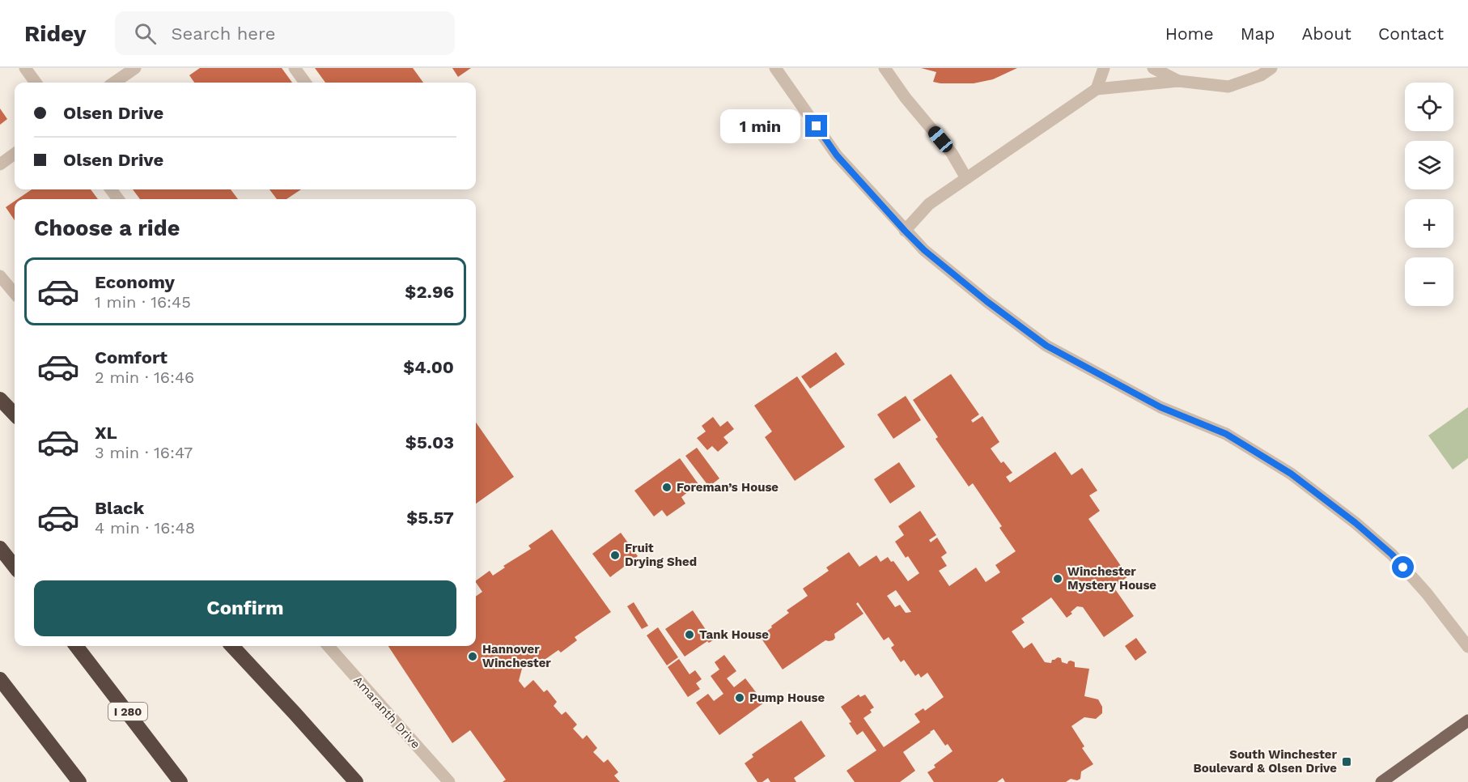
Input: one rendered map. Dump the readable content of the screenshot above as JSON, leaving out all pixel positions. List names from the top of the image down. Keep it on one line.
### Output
{"streets":{"highway":["I 280"],"street":["Amaranth Drive"]},"places":{"other":["Foreman’s House","Fruit Drying Shed","Winchester Mystery House","Tank House","Hannover Winchester","Pump House"],"transit":["South Winchester Boulevard & Olsen Drive"]},"page":{"header":"Ridey","search":"Search here","nav":["Home","Map","About","Contact"],"map_buttons":["+","−"],"banner":["Olsen Drive","Olsen Drive"],"bubble":"1 min","heading":"Choose a ride","list":[{"name":"Economy","note":"1 min · 16:45","value":"$2.96"},{"name":"Comfort","note":"2 min · 16:46","value":"$4.00"},{"name":"XL","note":"3 min · 16:47","value":"$5.03"},{"name":"Black","note":"4 min · 16:48","value":"$5.57"}],"buttons":"Confirm"}}
